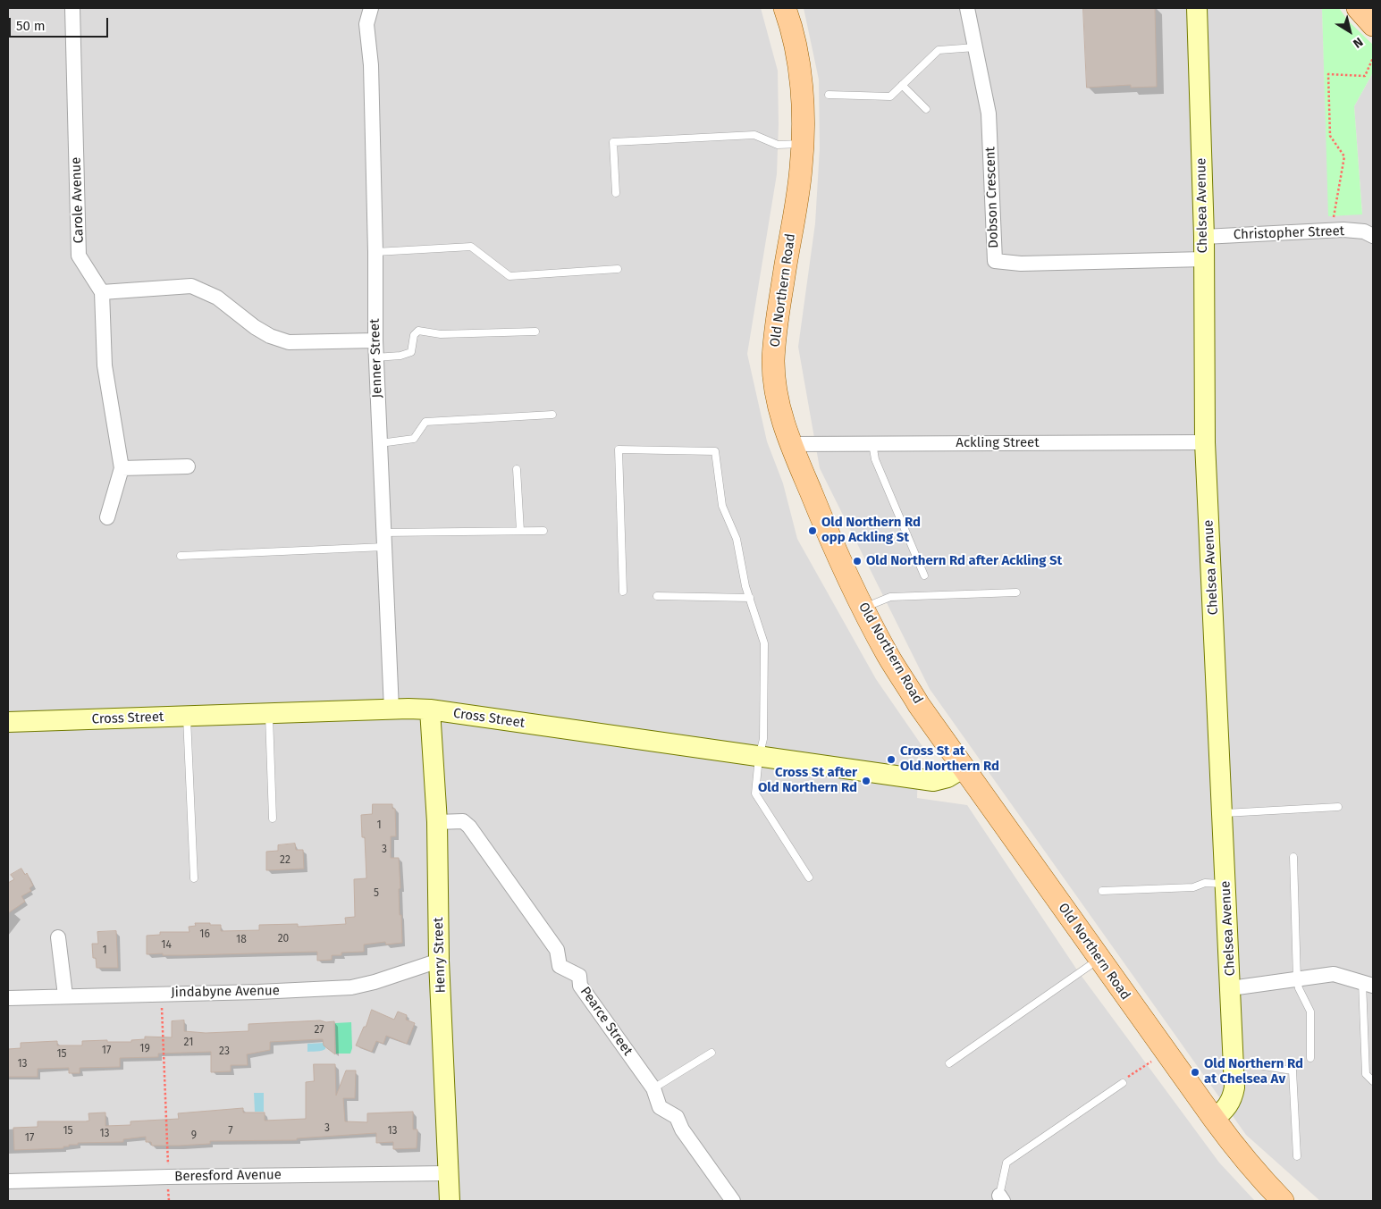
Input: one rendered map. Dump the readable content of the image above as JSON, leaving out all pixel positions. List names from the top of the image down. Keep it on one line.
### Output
{"streets":{"main road":["Old Northern Road"],"street":["Dobson Crescent","Carole Avenue","Chelsea Avenue","Christopher Street","Jenner Street","Ackling Street","Cross Street","Henry Street","Jindabyne Avenue","Pearce Street","Beresford Avenue"]},"crossings":[["Dobson Crescent","Chelsea Avenue"],["Chelsea Avenue","Christopher Street"],["Chelsea Avenue","Old Northern Road"],["Chelsea Avenue","Ackling Street"],["Old Northern Road","Ackling Street"],["Old Northern Road","Cross Street"],["Jenner Street","Cross Street"],["Cross Street","Henry Street"],["Henry Street","Jindabyne Avenue"],["Henry Street","Pearce Street"],["Henry Street","Beresford Avenue"]],"places":["Old Northern Rd opp Ackling St","Old Northern Rd after Ackling St","Cross St at Old Northern Rd","Cross St after Old Northern Rd","Old Northern Rd at Chelsea Av"],"house_numbers":["1","3","22","5","16","20","18","14","1","27","21","19","17","23","15","13","3","15","7","13","13","9","17"],"scale_bar":"50 m","north":"bottom right"}
